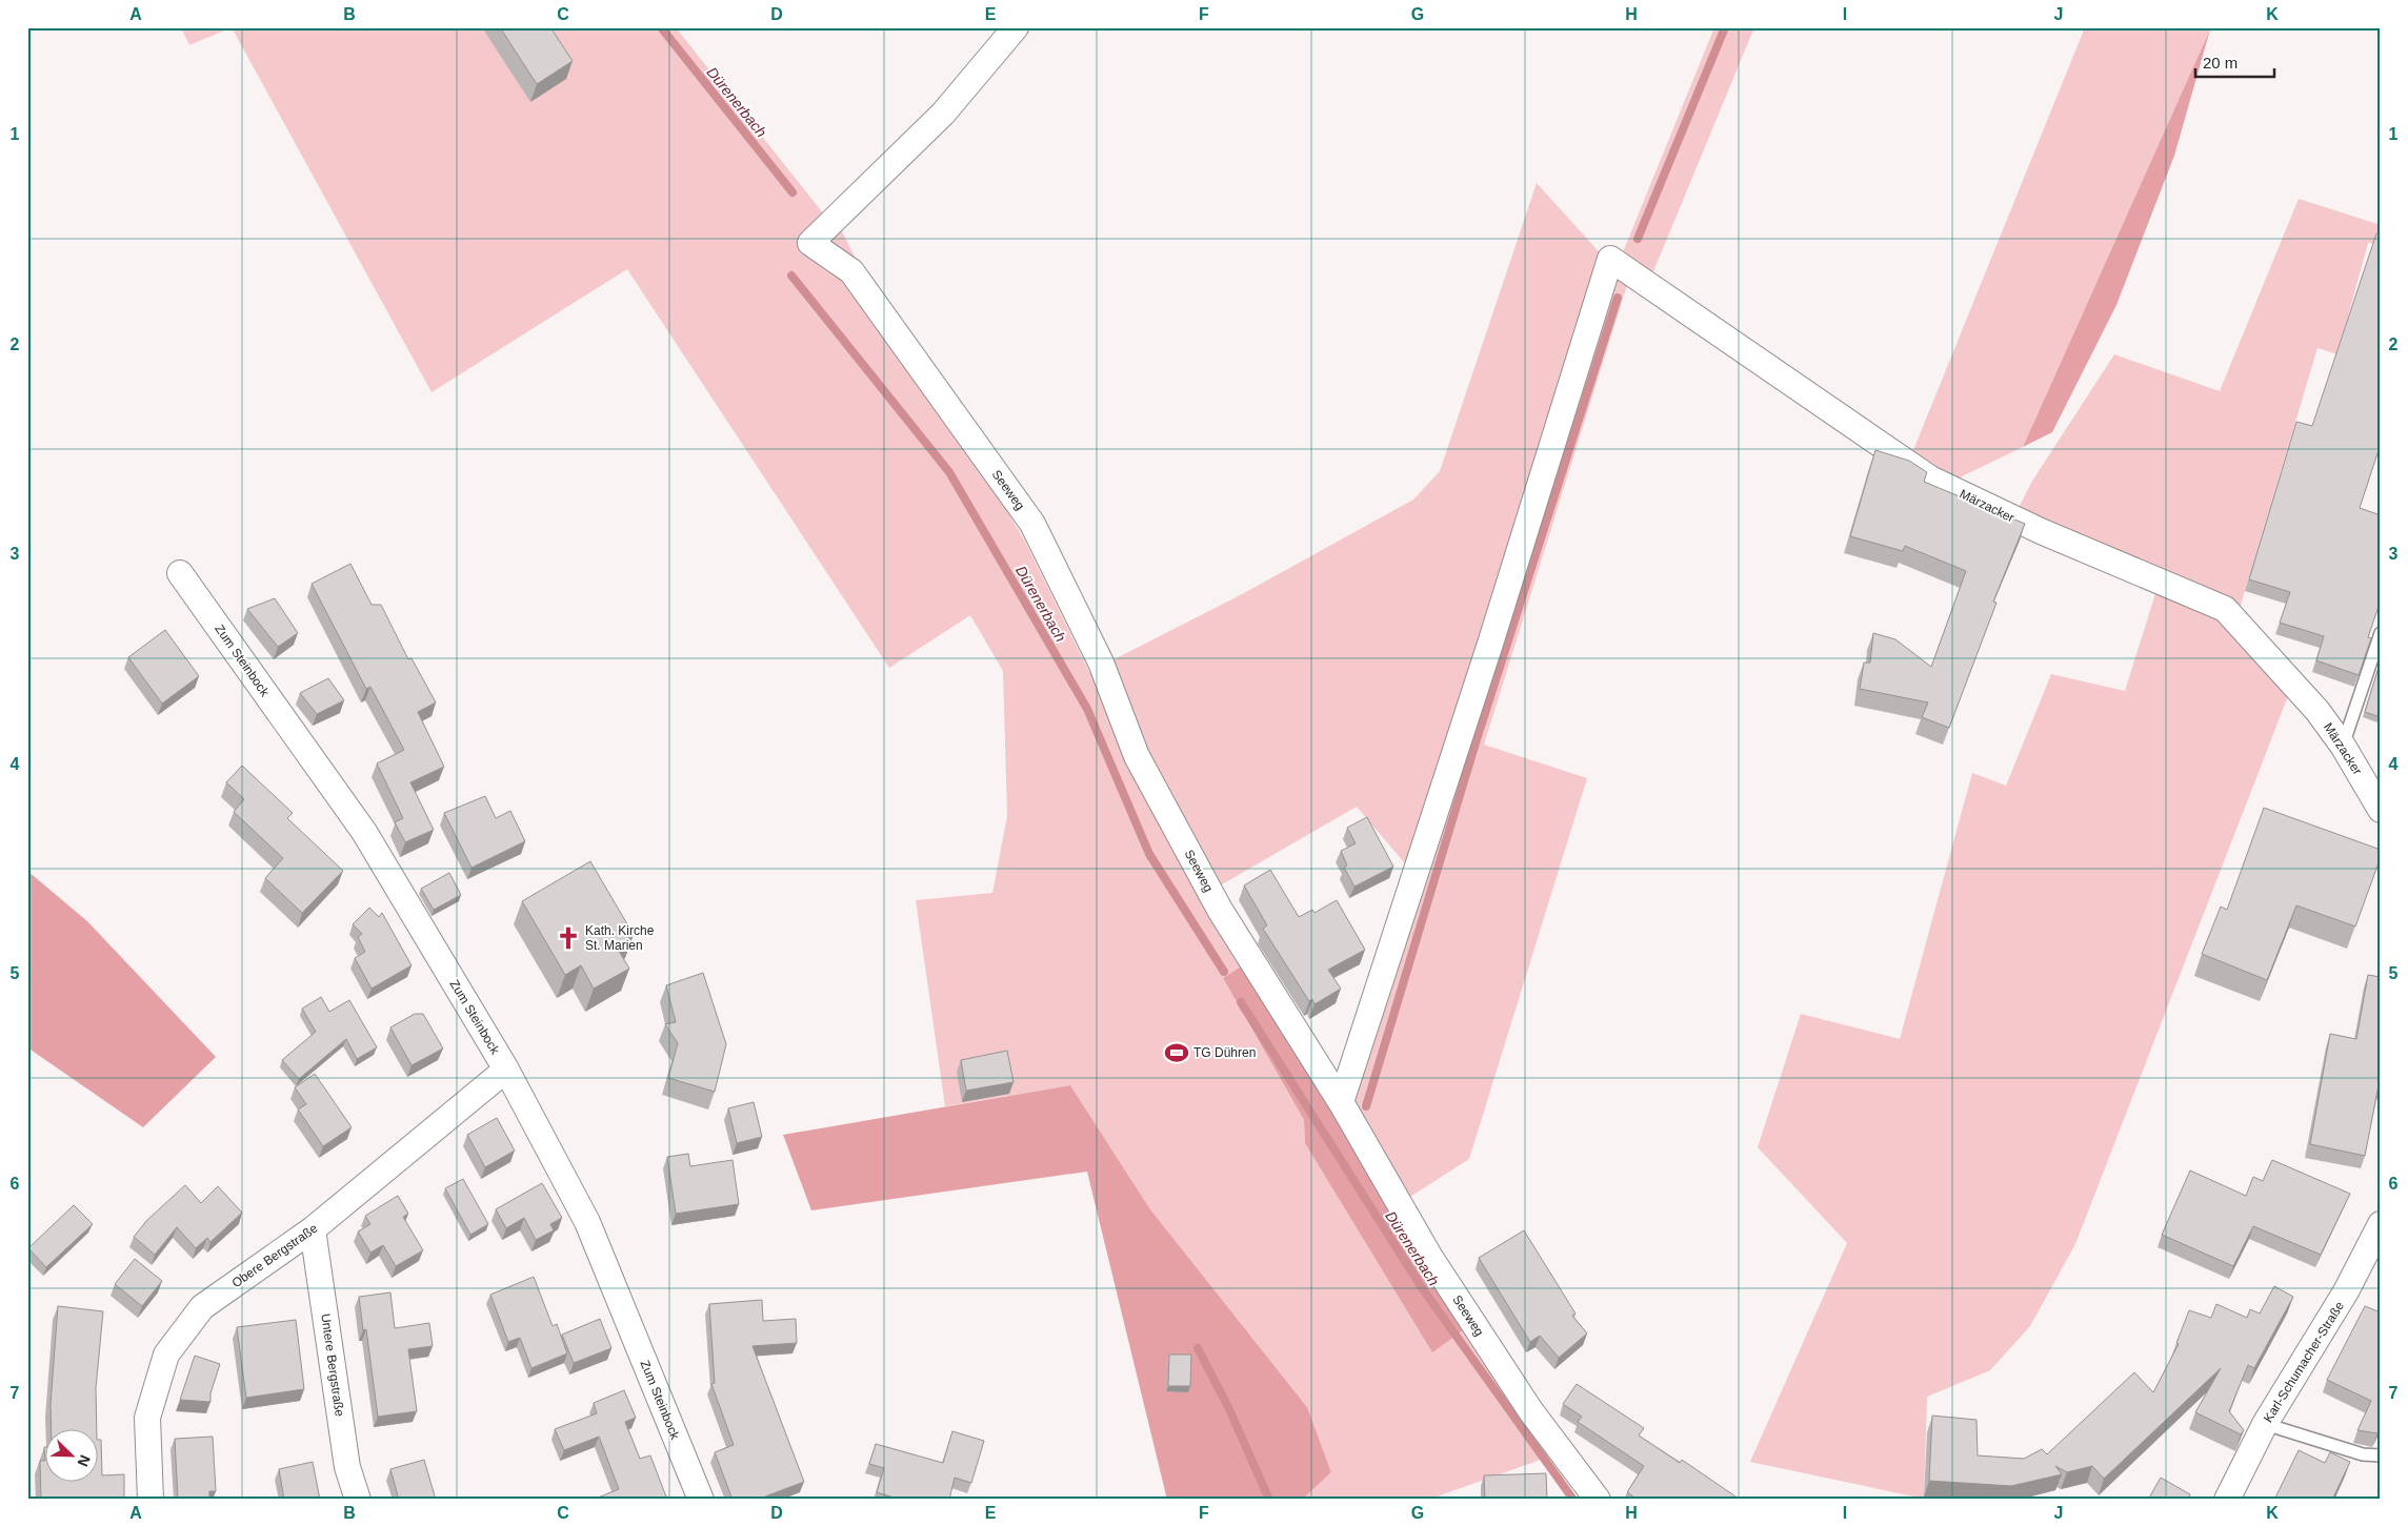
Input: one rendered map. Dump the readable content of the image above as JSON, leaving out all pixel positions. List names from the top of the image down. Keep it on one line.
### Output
{"streets":{"street":["Seeweg","Märzacker","Zum Steinbock","Obere Bergstraße","Karl-Schumacher-Straße","Untere Bergstraße"]},"crossings":[["Seeweg","Märzacker"],["Zum Steinbock","Obere Bergstraße"],["Obere Bergstraße","Untere Bergstraße"]],"water":["Dürenerbach"],"places":{"church":["Kath. Kirche St. Marien"],"sports":["TG Dühren"]},"scale_bar":"20 m","north":"bottom right","grid":{"columns":["A","B","C","D","E","F","G","H","I","J","K"],"rows":["1","2","3","4","5","6","7"]}}
